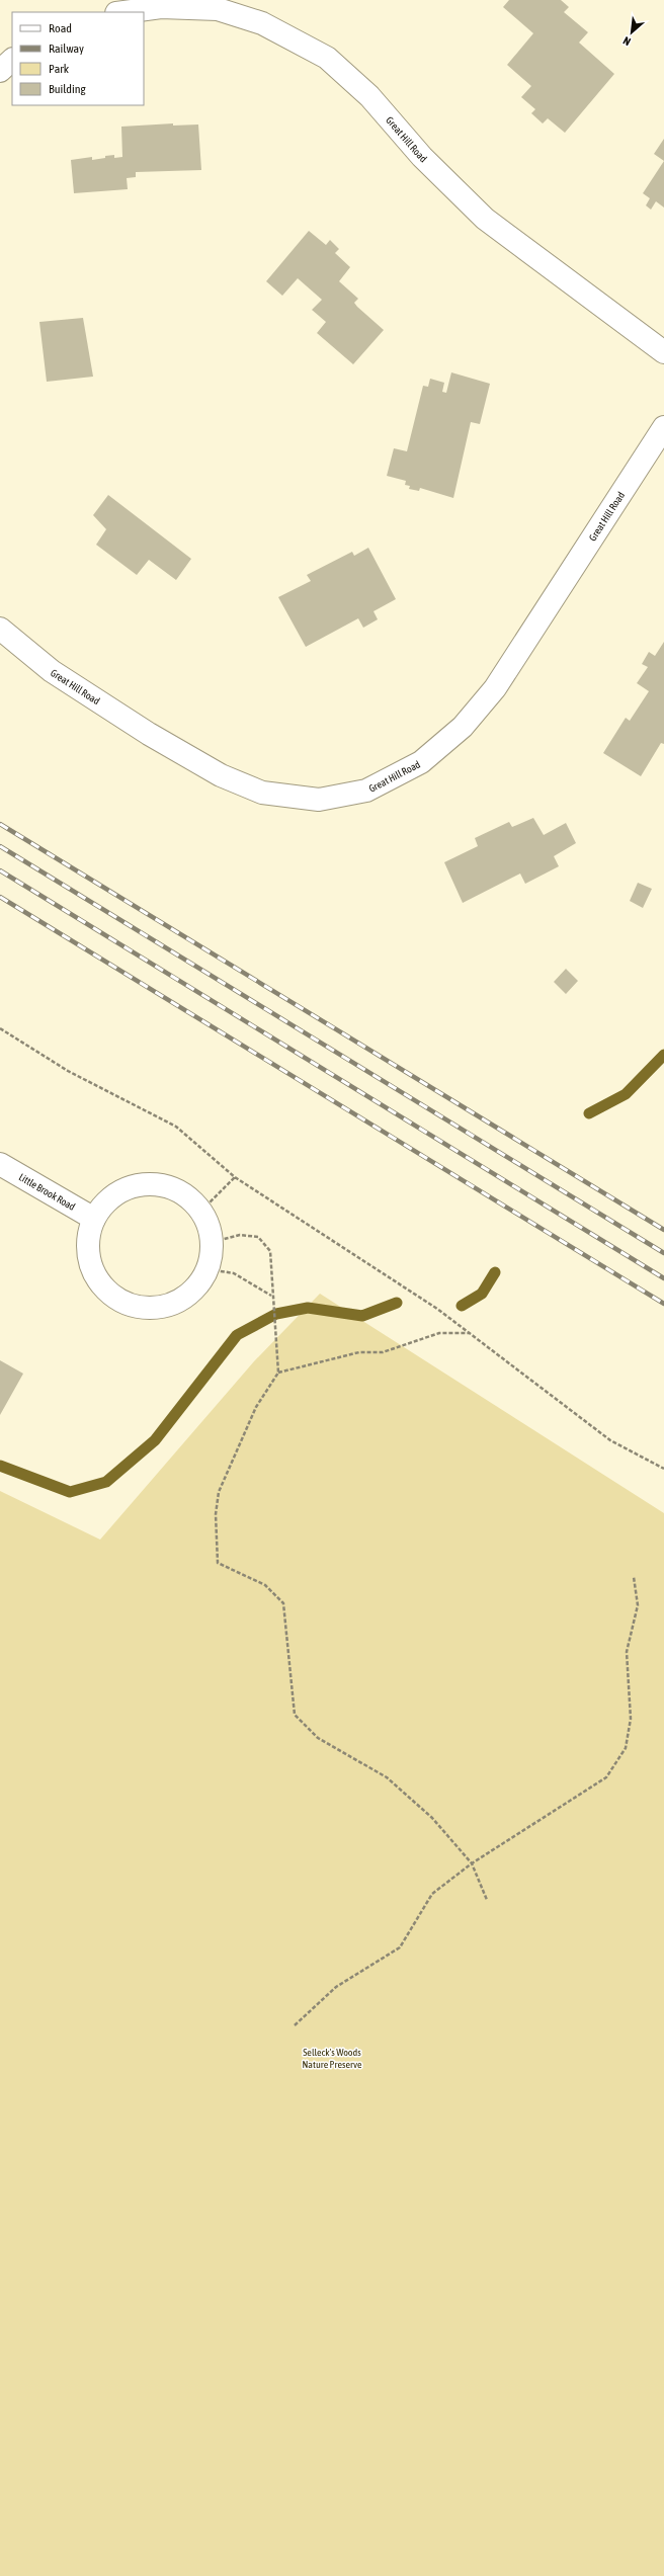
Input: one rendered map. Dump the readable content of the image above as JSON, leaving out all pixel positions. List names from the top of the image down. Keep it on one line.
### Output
{"streets":{"street":["Great Hill Road","Little Brook Road"]},"parks":["Selleck's Woods Nature Preserve"],"legend":["Road","Railway","Park","Building"],"north":"bottom left"}
